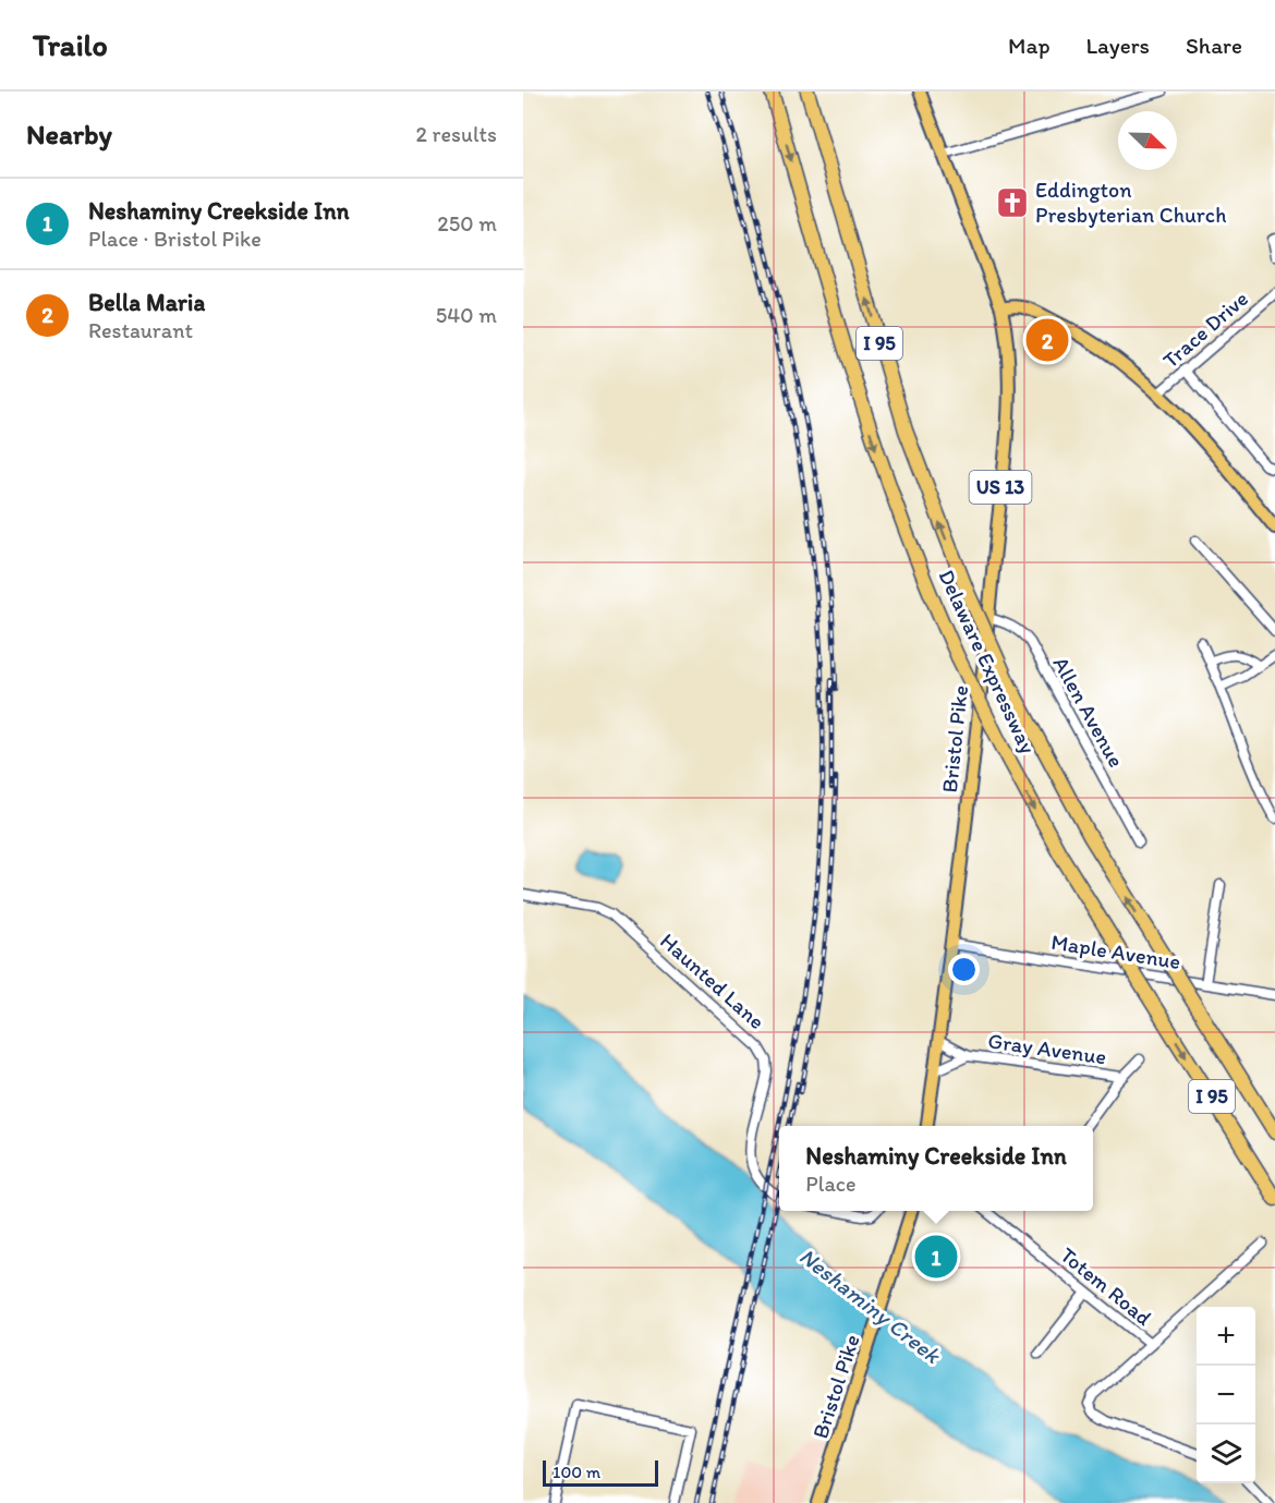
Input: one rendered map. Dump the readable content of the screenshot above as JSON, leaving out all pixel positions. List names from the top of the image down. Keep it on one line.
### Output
{"streets":{"highway":["I 95","Delaware Expressway"],"main road":["US 13","Bristol Pike"],"street":["Trace Drive","Allen Avenue","Maple Avenue","Haunted Lane","Gray Avenue","Totem Road"]},"crossings":[["Allen Avenue","Bristol Pike"],["Bristol Pike","Maple Avenue"],["Bristol Pike","Gray Avenue"]],"water":["Neshaminy Creek"],"places":{"church":["Eddington Presbyterian Church"]},"scale_bar":"100 m","north":"bottom right","page":{"header":"Trailo","nav":["Map","Layers","Share"],"heading":["Nearby","2 results"],"list":[{"mark":"1","name":"Neshaminy Creekside Inn","note":"Place · Bristol Pike","value":"250 m"},{"mark":"2","name":"Bella Maria","note":"Restaurant","value":"540 m"}],"pins":["2","1"],"popup":["Neshaminy Creekside Inn","Place"],"map_buttons":["+","−"],"scale":"100 m"}}
